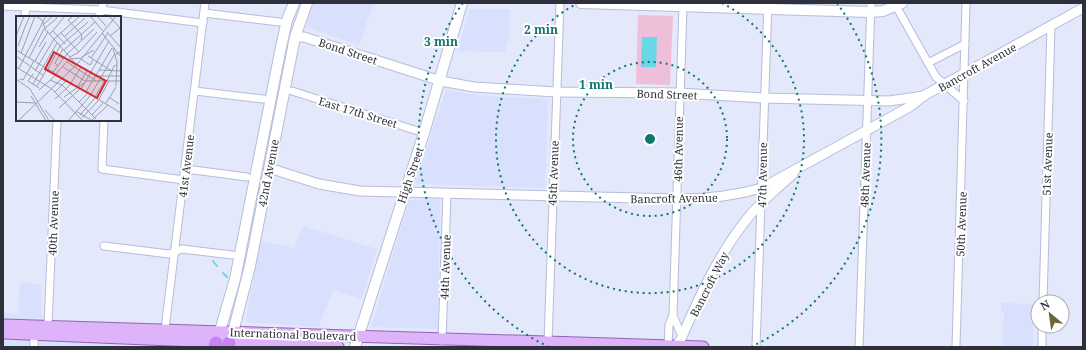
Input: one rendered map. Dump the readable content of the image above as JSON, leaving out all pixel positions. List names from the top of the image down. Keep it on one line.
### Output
{"streets":{"main road":["42nd Avenue","High Street","International Boulevard"],"street":["Bond Street","Bancroft Avenue","East 17th Street","46th Avenue","51st Avenue","41st Avenue","45th Avenue","47th Avenue","48th Avenue","40th Avenue","50th Avenue","44th Avenue","Bancroft Way"]},"crossings":[["Bond Street","Bancroft Avenue"],["Bond Street","46th Avenue"],["Bond Street","42nd Avenue"],["Bond Street","45th Avenue"],["Bond Street","High Street"],["Bond Street","47th Avenue"],["Bond Street","48th Avenue"],["Bancroft Avenue","46th Avenue"],["Bancroft Avenue","51st Avenue"],["Bancroft Avenue","42nd Avenue"],["Bancroft Avenue","45th Avenue"],["Bancroft Avenue","High Street"],["Bancroft Avenue","47th Avenue"],["Bancroft Avenue","48th Avenue"],["Bancroft Avenue","50th Avenue"],["Bancroft Avenue","44th Avenue"],["Bancroft Avenue","Bancroft Way"],["East 17th Street","High Street"],["46th Avenue","Bancroft Way"],["46th Avenue","International Boulevard"],["41st Avenue","International Boulevard"],["42nd Avenue","International Boulevard"],["45th Avenue","International Boulevard"],["High Street","International Boulevard"],["47th Avenue","Bancroft Way"],["40th Avenue","International Boulevard"],["44th Avenue","International Boulevard"]],"north":"top left","rings":["2 min","3 min","1 min"]}
